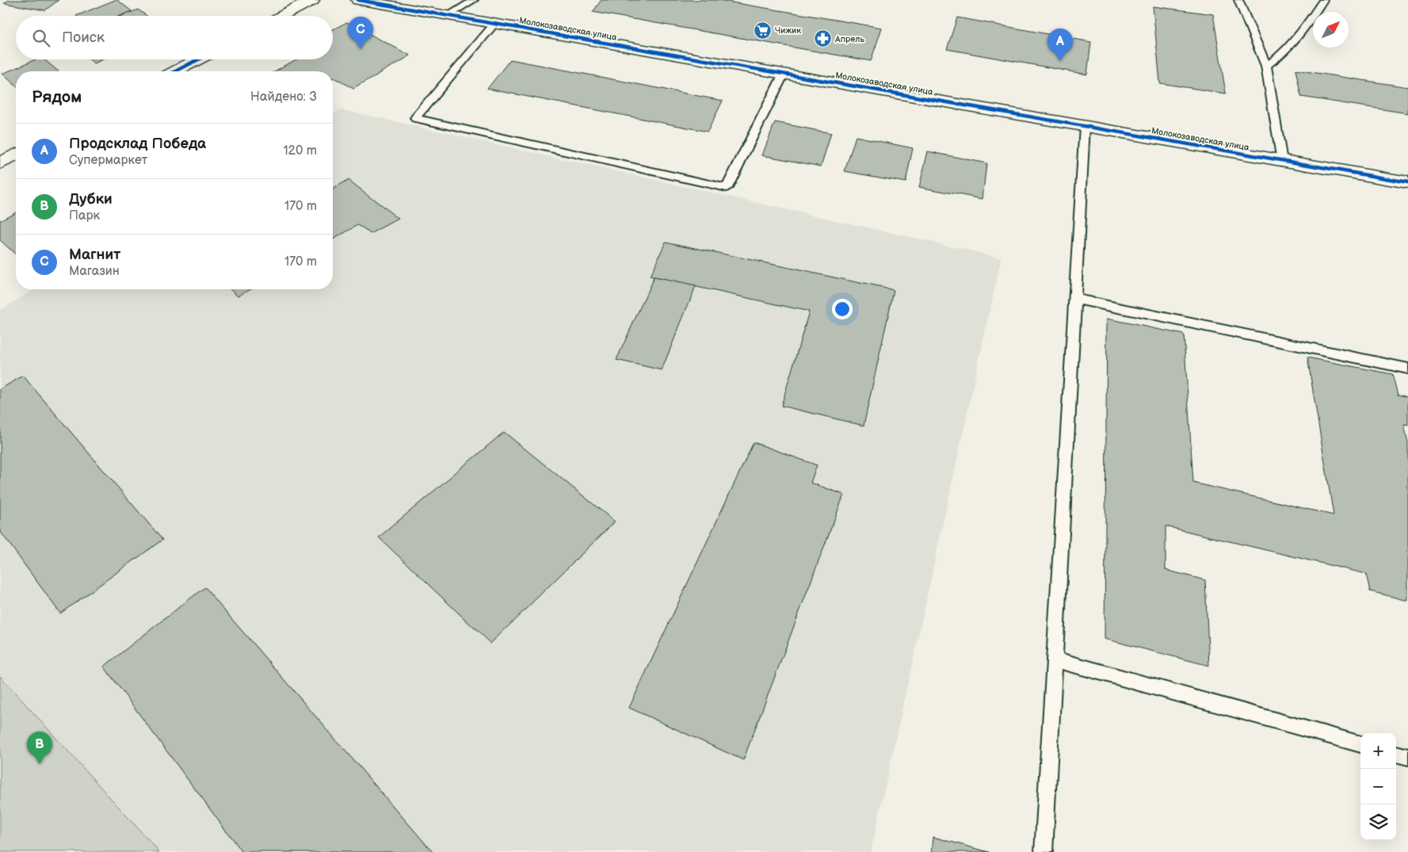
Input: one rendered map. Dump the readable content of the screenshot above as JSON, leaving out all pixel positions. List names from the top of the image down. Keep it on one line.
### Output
{"streets":{"street":["Молокозаводская улица"]},"places":{"supermarket":["Чижик"],"pharmacy":["Апрель"]},"north":"top right","page":{"search":"Поиск","pins":["C","A","B"],"heading":["Рядом","Найдено: 3"],"list":[{"mark":"A","name":"Продсклад Победа","note":"Супермаркет","value":"120 m"},{"mark":"B","name":"Дубки","note":"Парк","value":"170 m"},{"mark":"C","name":"Магнит","note":"Магазин","value":"170 m"}],"map_buttons":["+","−"]}}
